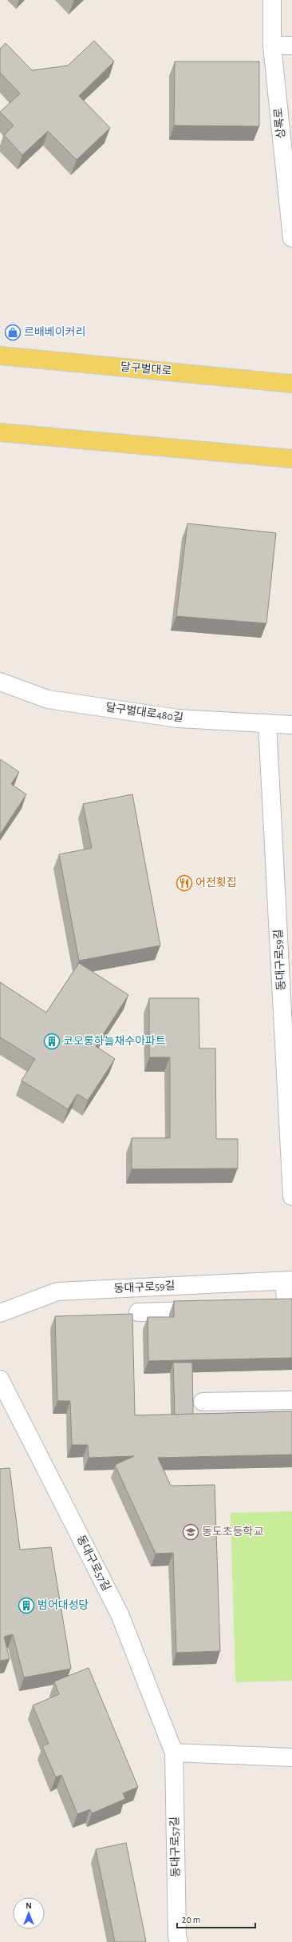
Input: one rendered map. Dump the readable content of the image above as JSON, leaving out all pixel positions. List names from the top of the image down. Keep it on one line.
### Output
{"streets":{"main road":["달구벌대로"],"street":["상록로","달구벌대로480길","동대구로59길","동대구로57길"]},"crossings":[["달구벌대로480길","동대구로59길"]],"places":{"shop":["르배베이커리"],"restaurant":["어전횟집"],"building":["코오롱하늘채수아파트","범어대성당"],"school or university":["동도초등학교"]},"scale_bar":"20 m","north":"top"}
